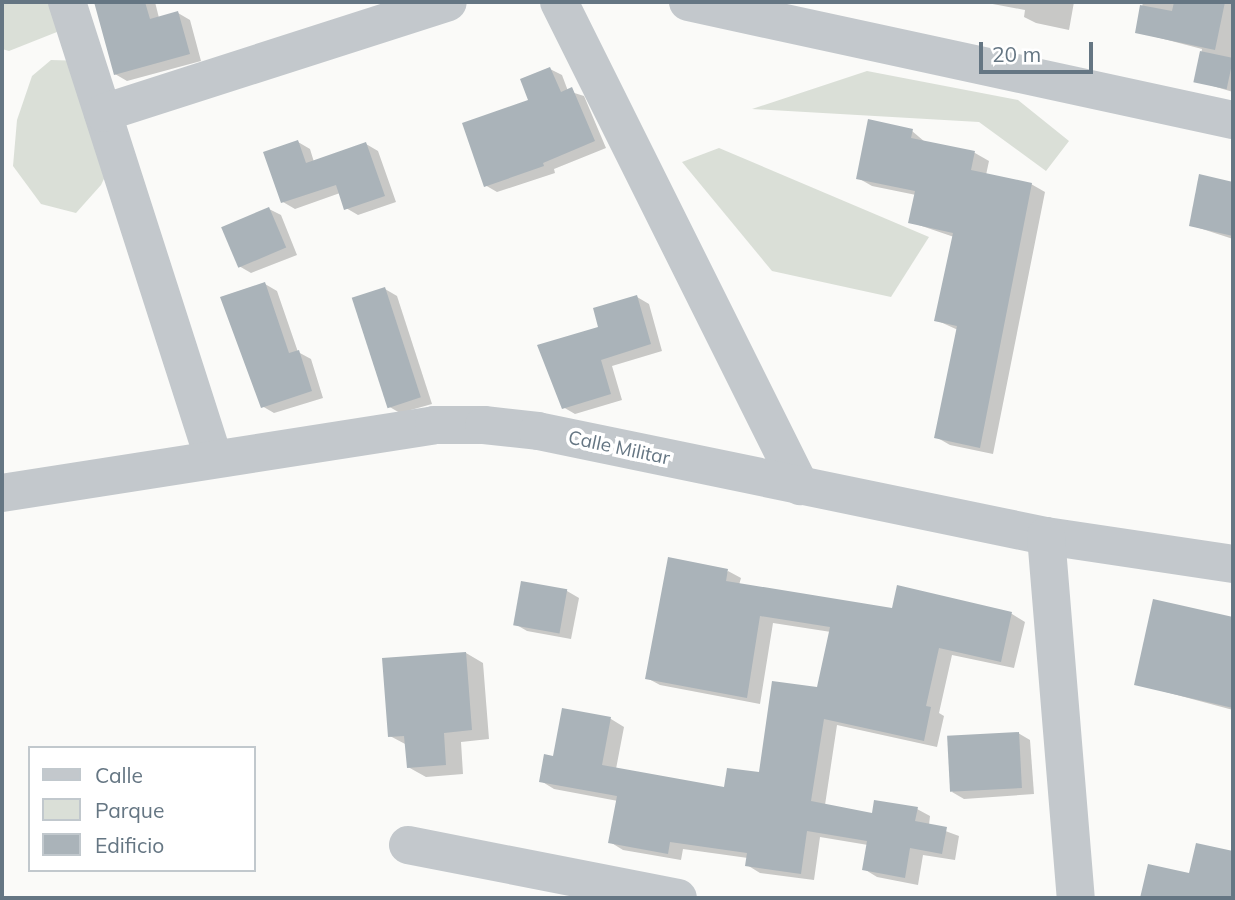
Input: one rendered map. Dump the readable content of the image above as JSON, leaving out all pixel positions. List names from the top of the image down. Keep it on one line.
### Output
{"streets":{"street":["Calle Militar"]},"legend":["Calle","Parque","Edificio"],"scale_bar":"20 m"}
